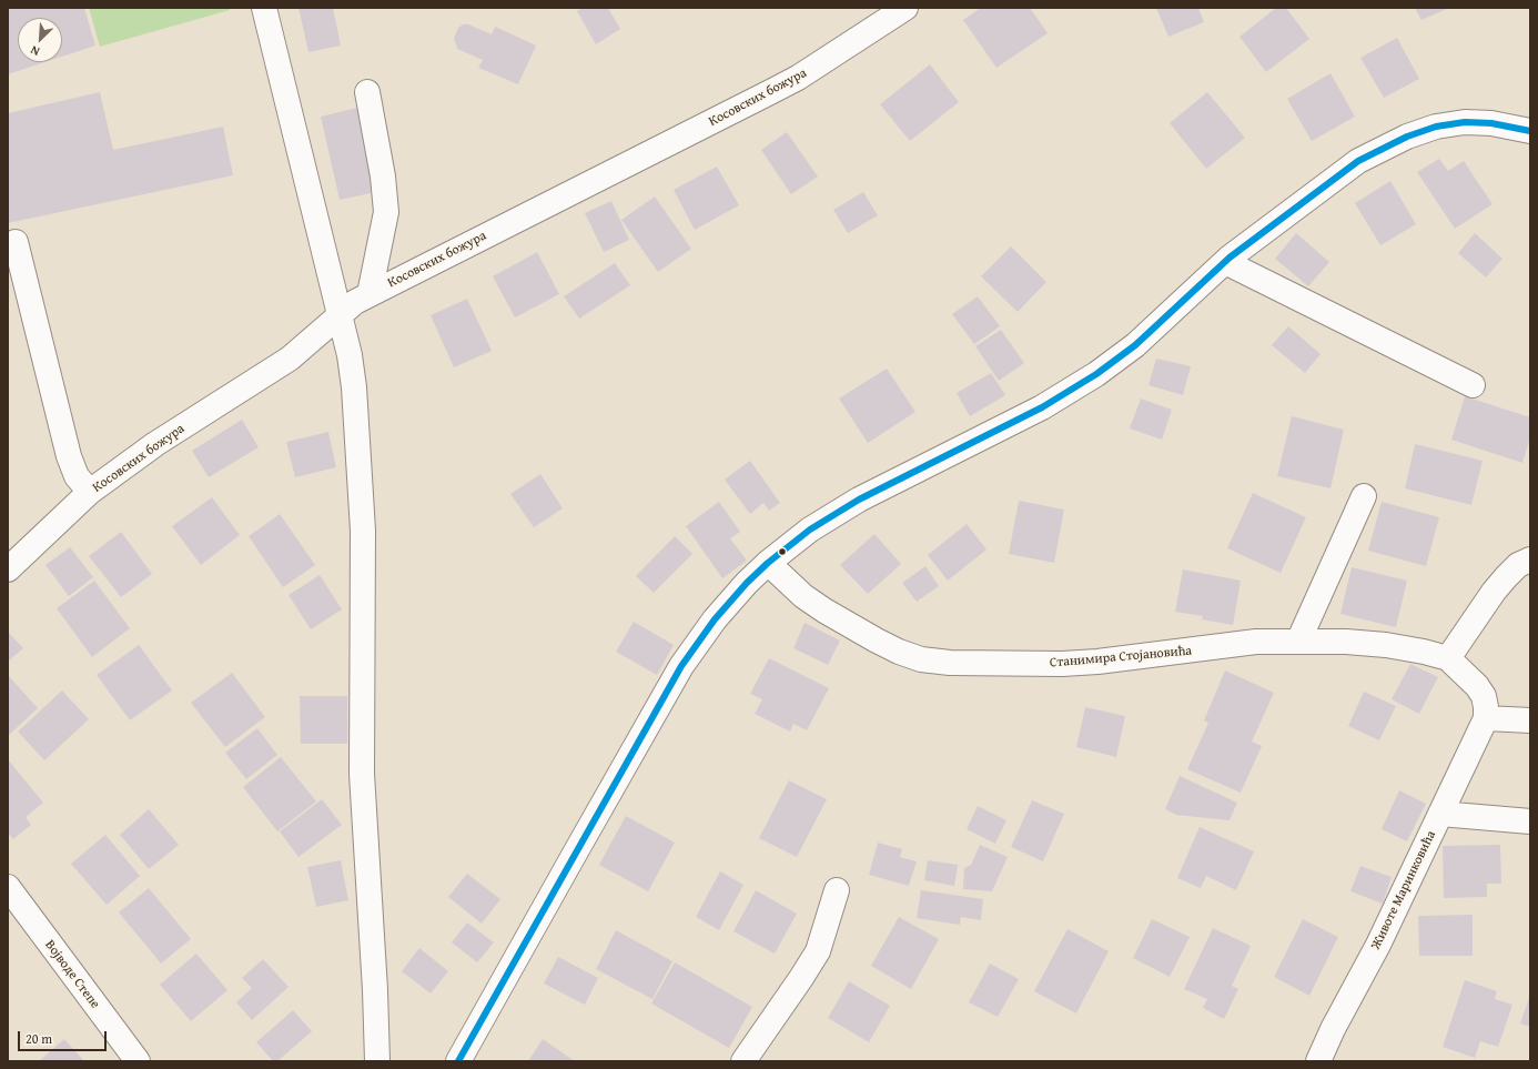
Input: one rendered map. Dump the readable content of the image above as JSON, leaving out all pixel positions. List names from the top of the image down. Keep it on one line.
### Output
{"streets":{"street":["Косовских божура","Станимира Стојановића","Животе Маринковића","Војводе Степе"]},"crossings":[["Станимира Стојановића","Животе Маринковића"]],"scale_bar":"20 m","north":"bottom left"}
